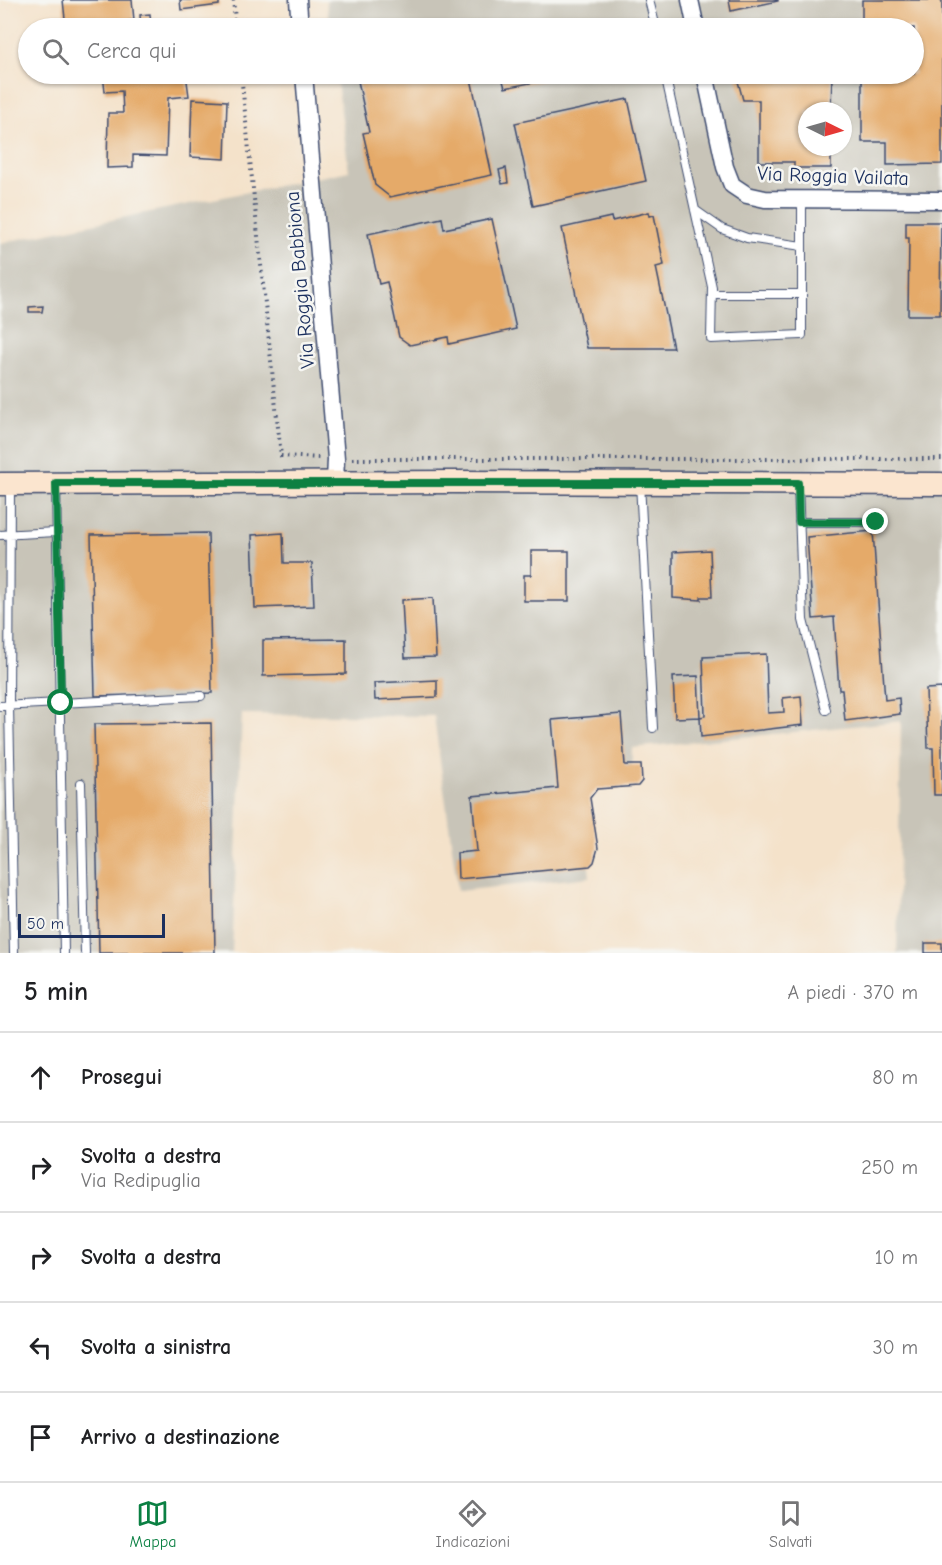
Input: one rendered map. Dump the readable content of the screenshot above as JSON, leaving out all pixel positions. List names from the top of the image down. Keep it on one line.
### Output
{"streets":{"street":["Via Roggia Vailata","Via Roggia Babbiona"]},"scale_bar":"50 m","north":"right","page":{"search":"Cerca qui","scale":"50 m","heading":["5 min","A piedi · 370 m"],"list":[["Prosegui","80 m"],["Svolta a destra","Via Redipuglia","250 m"],["Svolta a destra","10 m"],["Svolta a sinistra","30 m"],"Arrivo a destinazione"],"nav":["Mappa","Indicazioni","Salvati"]}}
